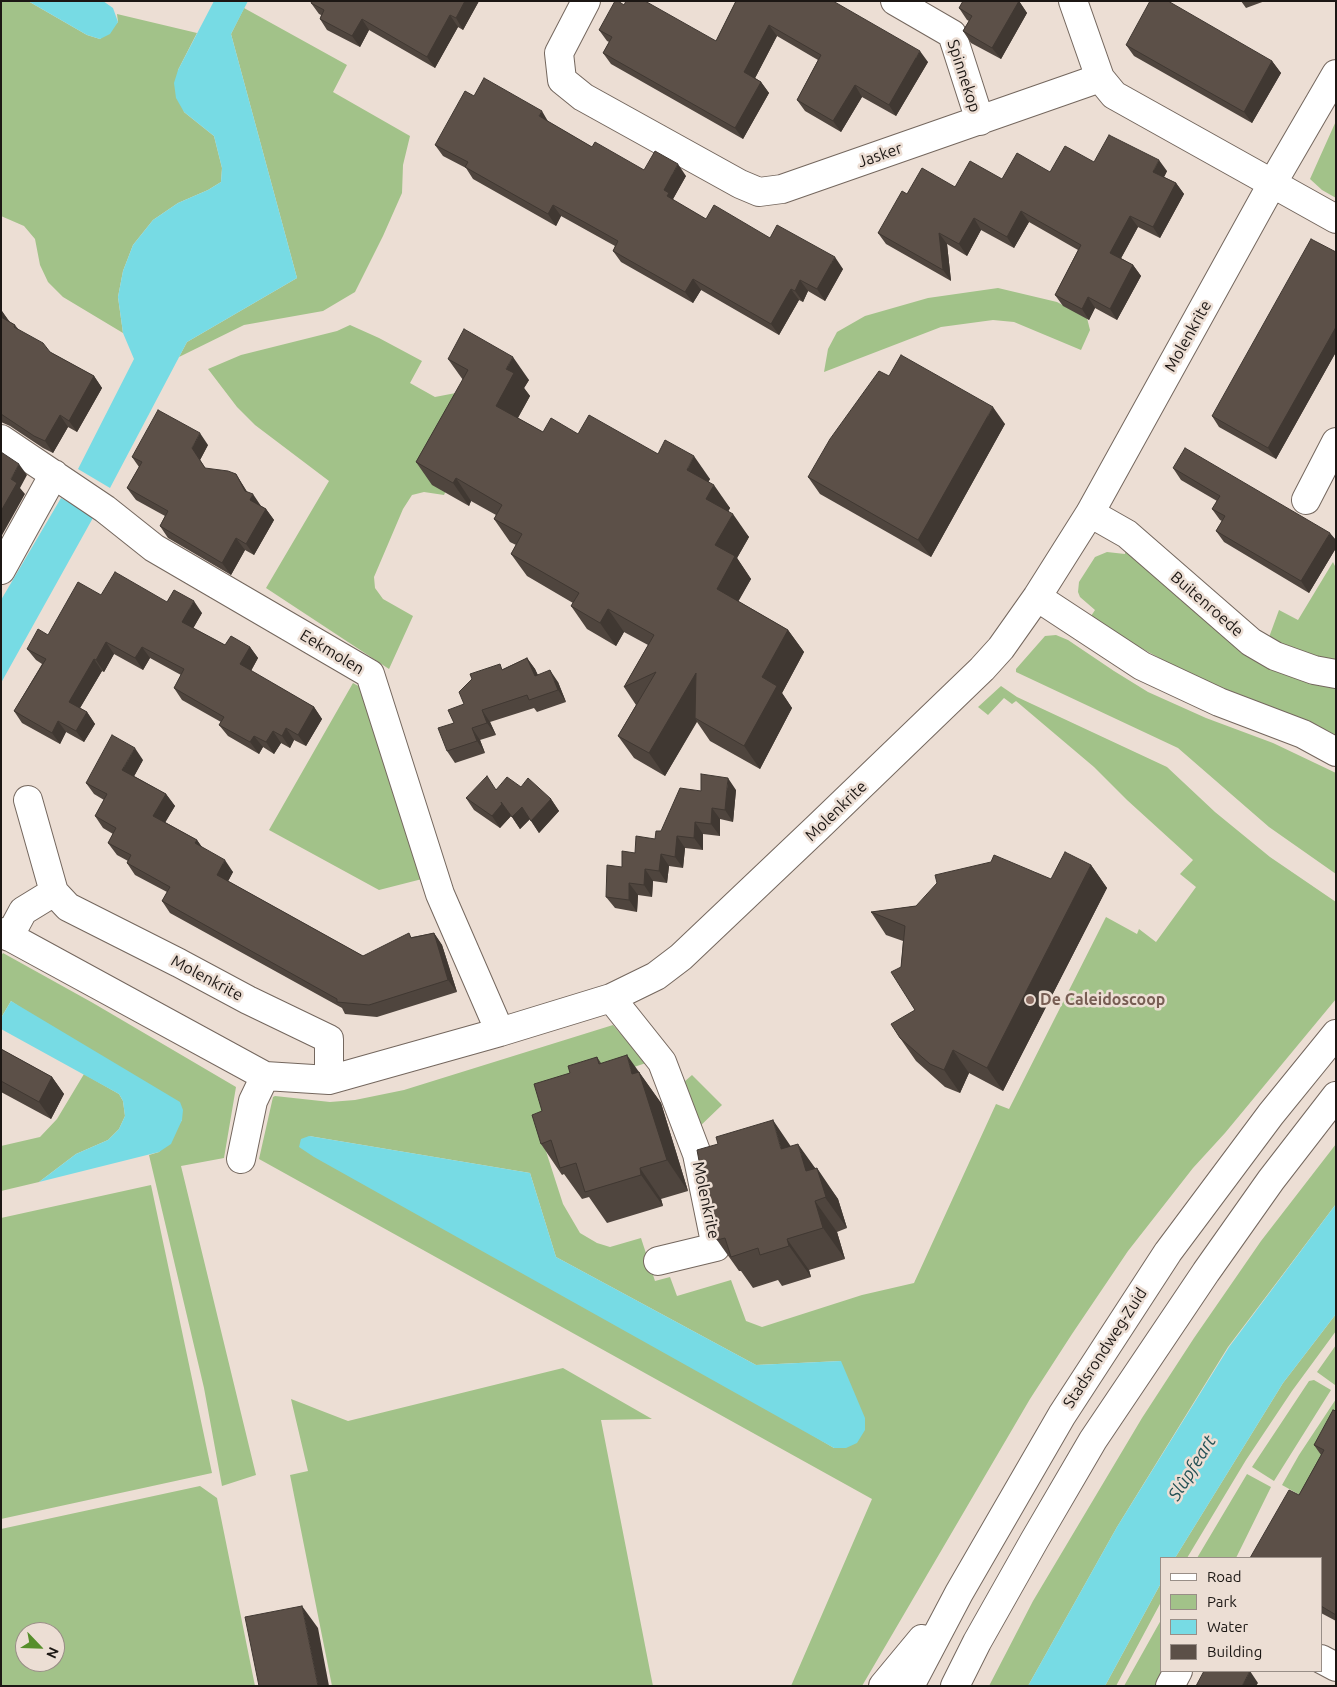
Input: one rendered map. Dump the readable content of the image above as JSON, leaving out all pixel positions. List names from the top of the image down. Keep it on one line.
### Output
{"streets":{"main road":["Spinnekop","Jasker","Molenkrite","Buitenroede","Eekmolen","Stadsrondweg-Zuid"]},"crossings":[["Spinnekop","Jasker"],["Molenkrite","Buitenroede"],["Molenkrite","Eekmolen"]],"water":["Slûpfeart"],"places":["De Caleidoscoop"],"legend":["Road","Park","Water","Building"],"north":"bottom right"}
